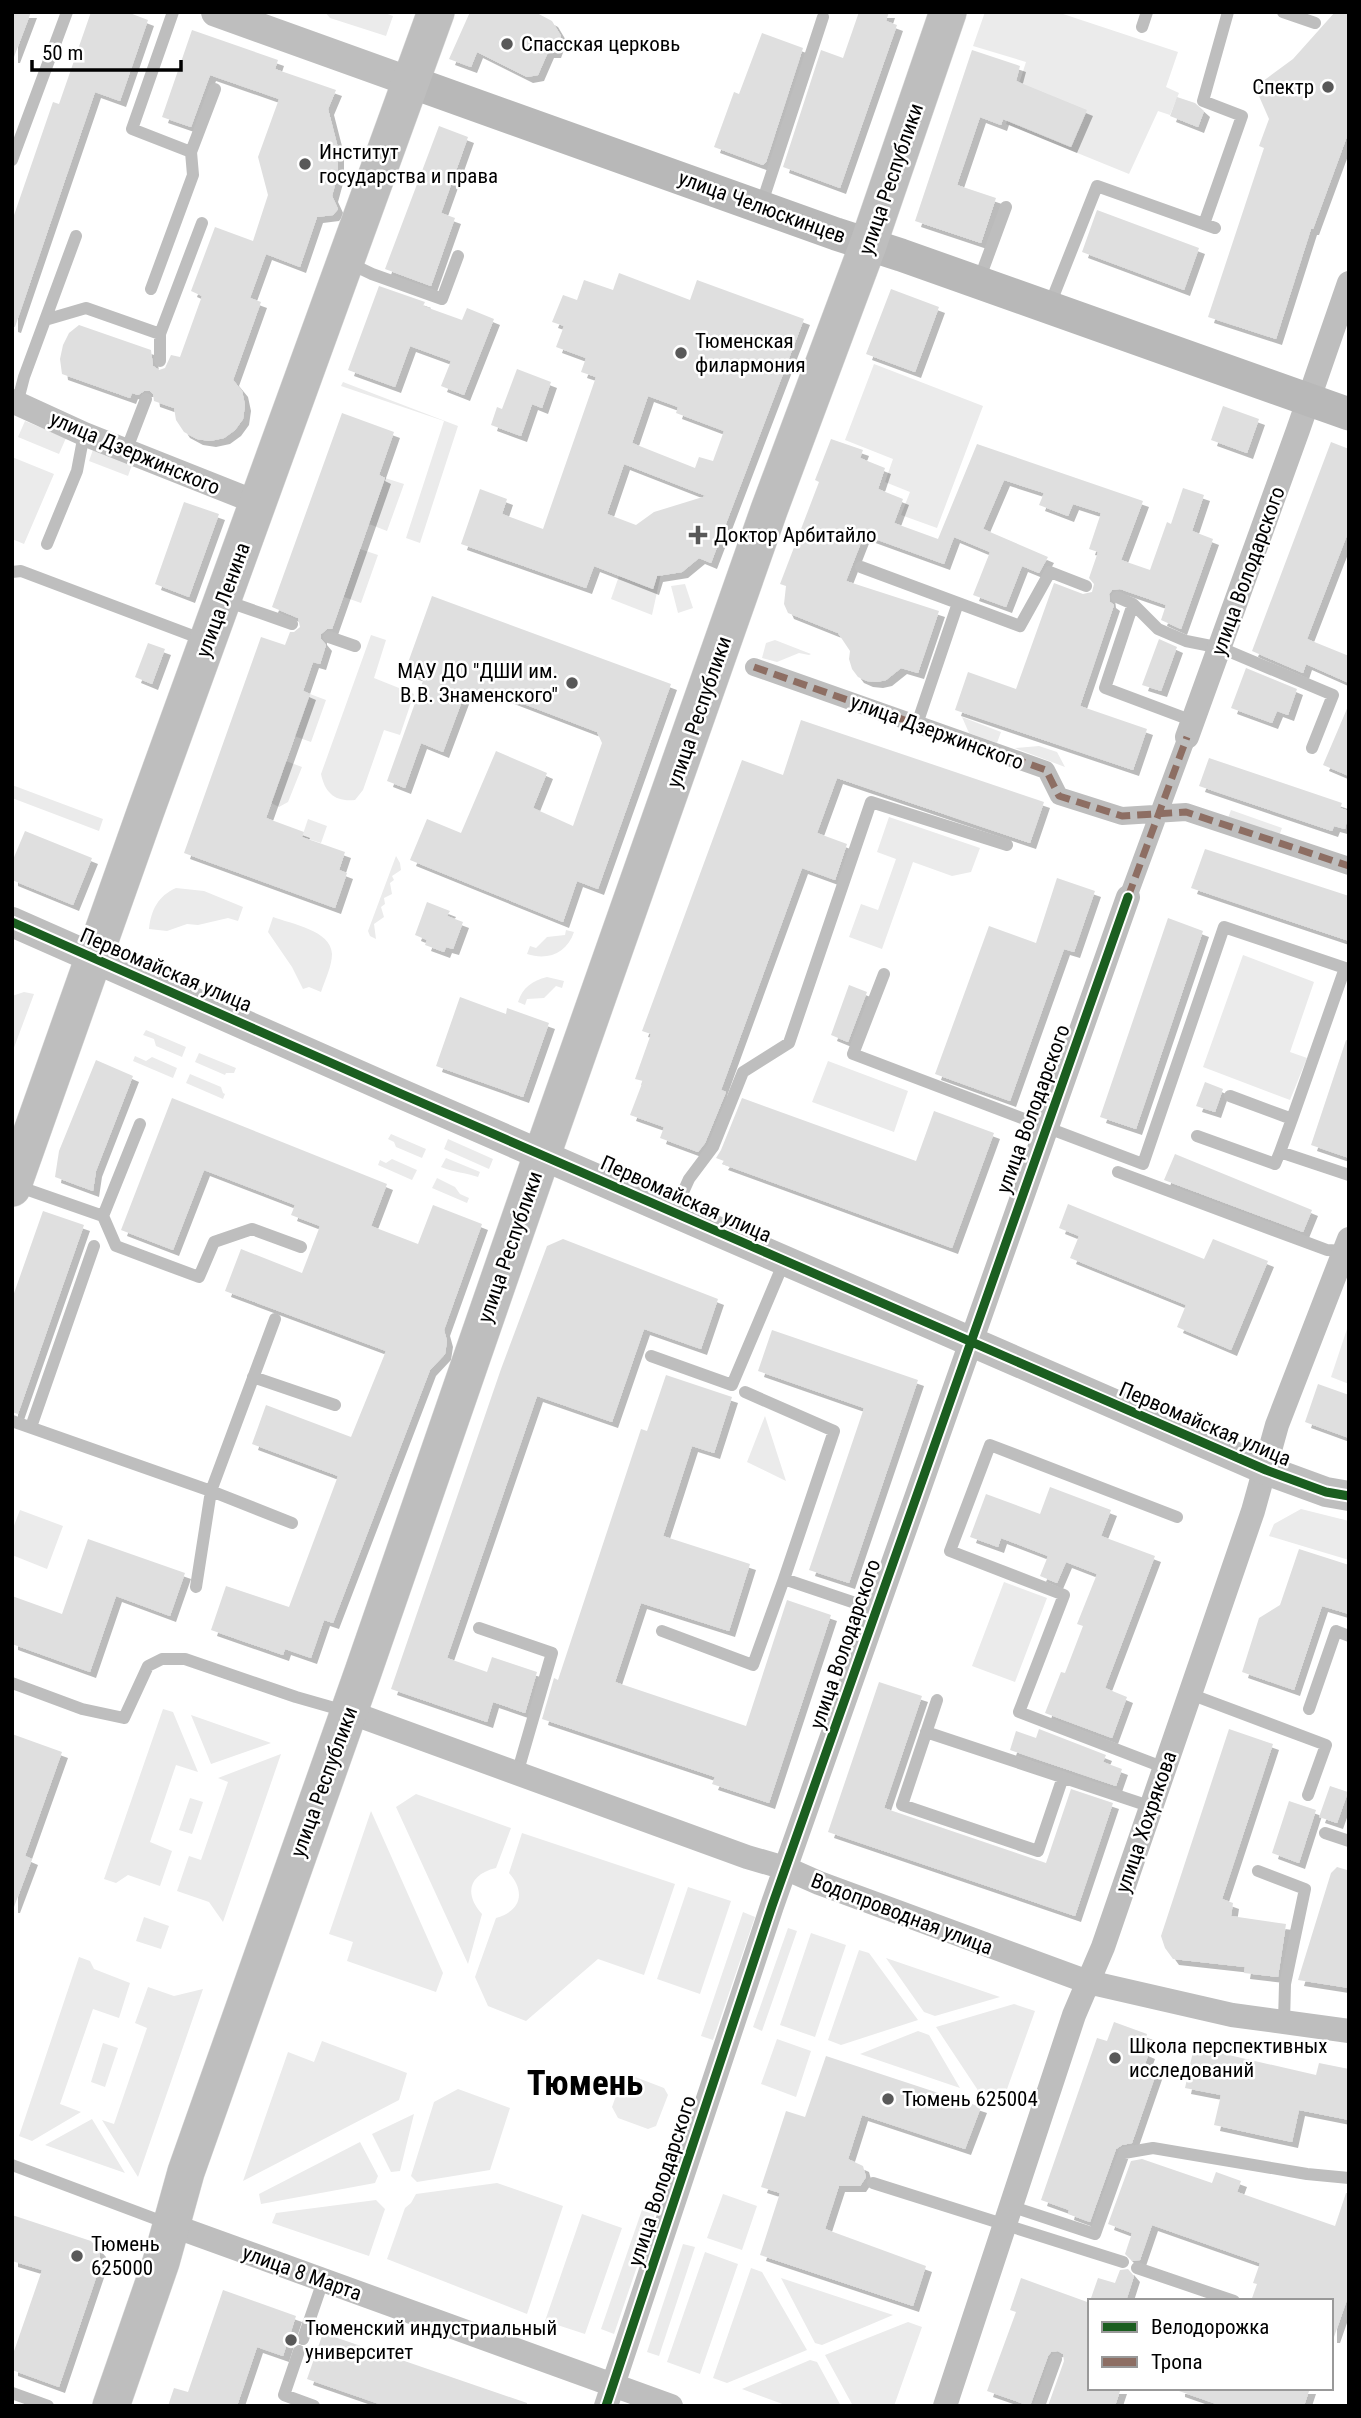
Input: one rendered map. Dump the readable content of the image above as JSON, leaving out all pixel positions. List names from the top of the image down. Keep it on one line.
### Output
{"streets":{"main road":["улица Республики","улица Челюскинцев","улица Ленина"],"street":["улица Дзержинского","улица Володарского","Первомайская улица","улица Хохрякова","Водопроводная улица","улица 8 Марта"]},"crossings":[["улица Республики","улица Челюскинцев"],["улица Республики","Первомайская улица"],["улица Республики","Водопроводная улица"],["улица Республики","улица 8 Марта"],["улица Челюскинцев","улица Володарского"],["улица Челюскинцев","улица Ленина"],["улица Дзержинского","улица Володарского"],["улица Дзержинского","улица Ленина"],["улица Володарского","Первомайская улица"],["улица Володарского","Водопроводная улица"],["улица Володарского","улица 8 Марта"],["улица Ленина","Первомайская улица"],["Первомайская улица","улица Хохрякова"],["улица Хохрякова","Водопроводная улица"]],"districts":["Тюмень"],"places":{"other":["Спасская церковь","Спектр","Институт государства и права","Тюменская филармония","МАУ ДО \"ДШИ им. В.В. Знаменского\"","Школа перспективных исследований","Тюмень 625004","Тюмень 625000","Тюменский индустриальный университет"],"health":["Доктор Арбитайло"]},"legend":["Велодорожка","Тропа"],"scale_bar":"50 m"}
